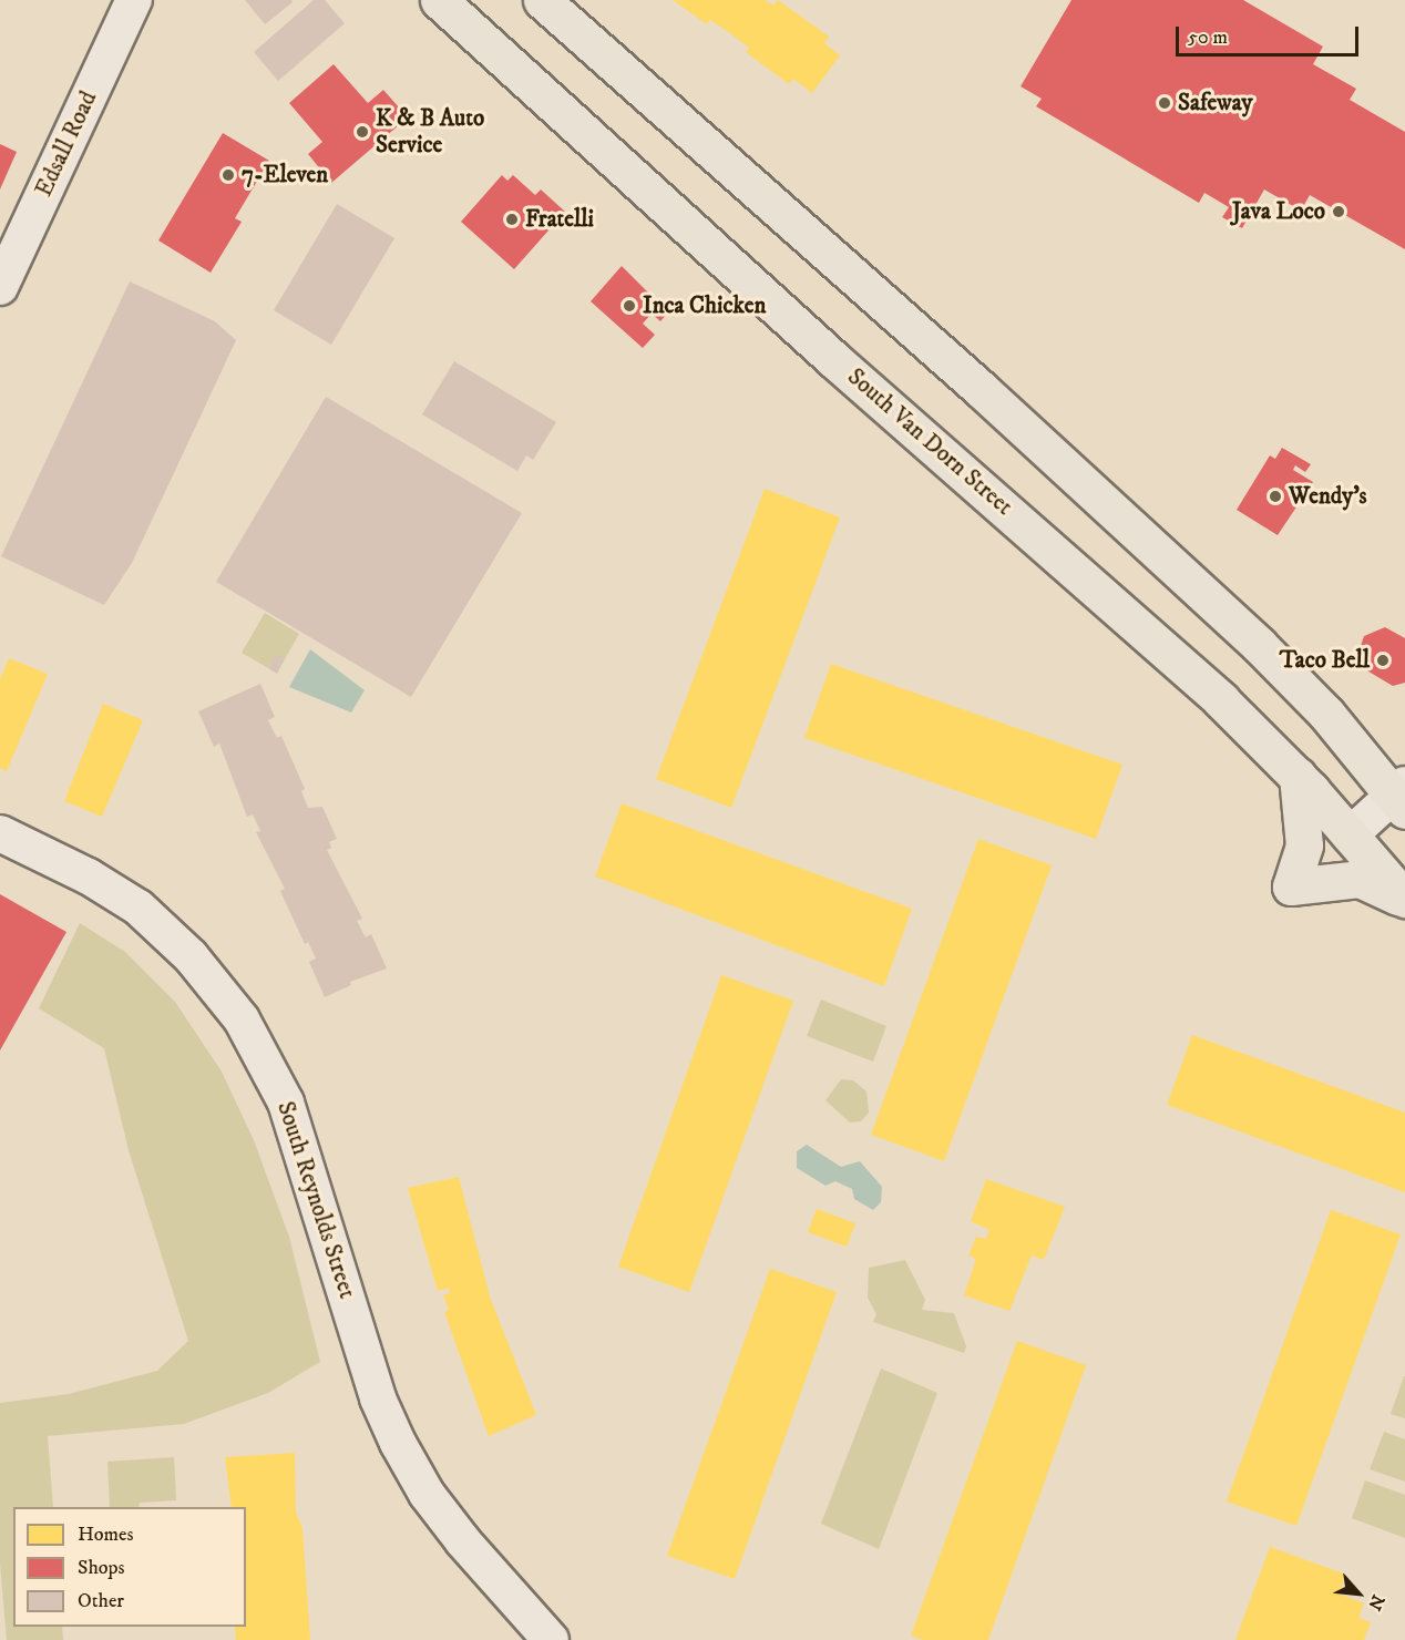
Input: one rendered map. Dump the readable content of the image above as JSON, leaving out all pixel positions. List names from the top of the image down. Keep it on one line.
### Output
{"streets":{"main road":["South Van Dorn Street"],"street":["Edsall Road","South Reynolds Street"]},"places":["Safeway","K & B Auto Service","7-Eleven","Java Loco","Fratelli","Inca Chicken","Wendy's","Taco Bell"],"legend":["Homes","Shops","Other"],"scale_bar":"50 m","north":"bottom right"}
